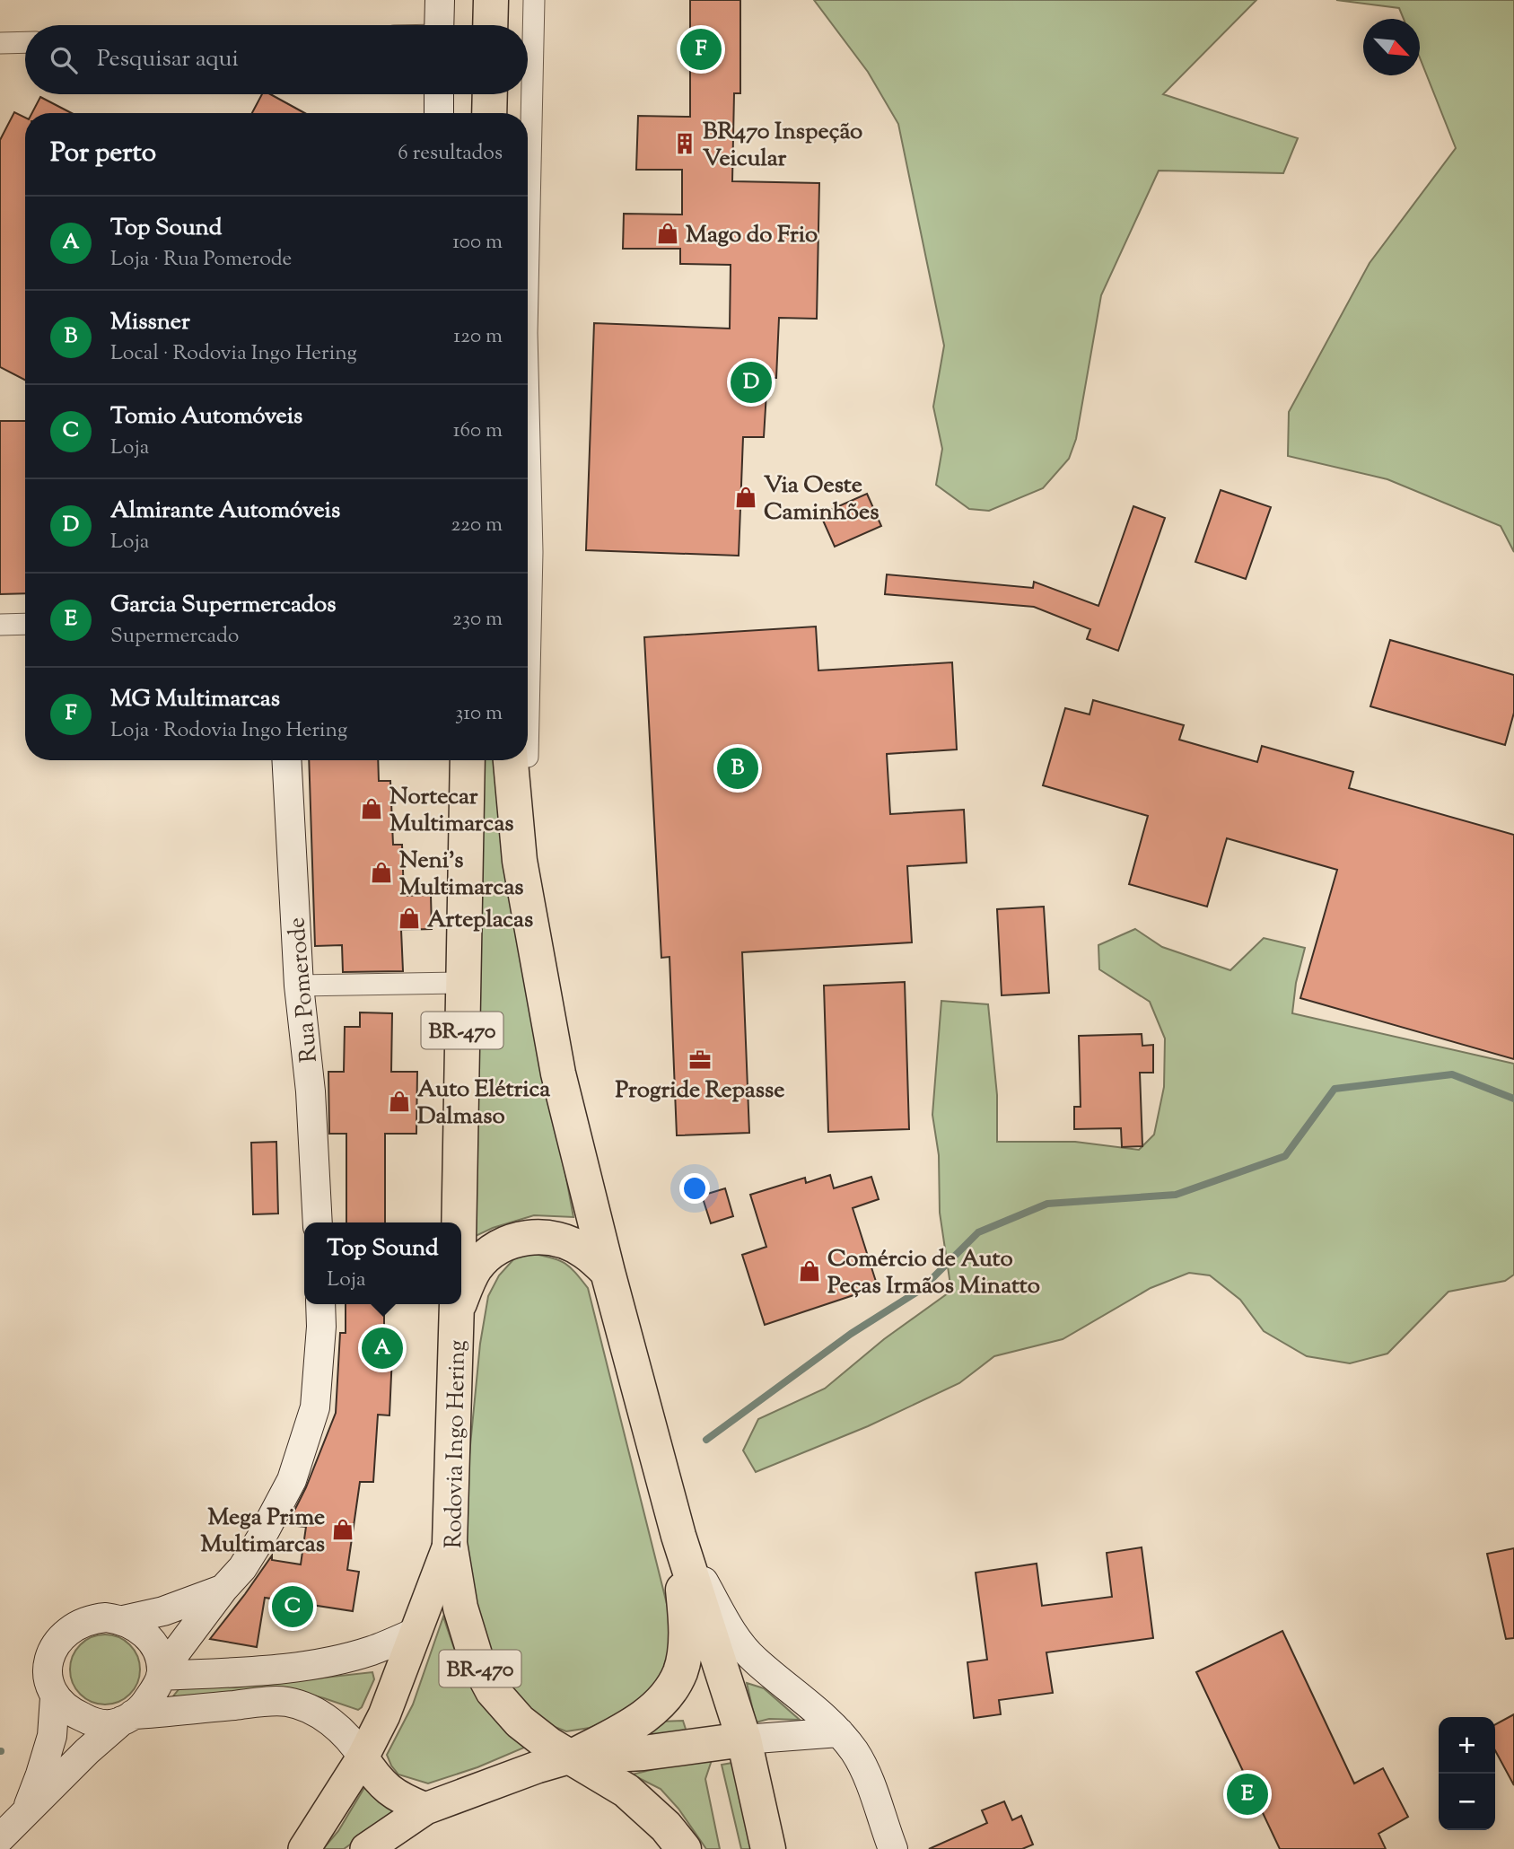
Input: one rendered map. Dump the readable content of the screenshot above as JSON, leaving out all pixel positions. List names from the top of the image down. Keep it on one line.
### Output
{"streets":{"highway":["BR-470","Rodovia Ingo Hering"],"street":["Rua Pomerode"]},"places":{"building":["BR470 Inspeção Veicular"],"shop":["Mago do Frio","Via Oeste Caminhões","Nortecar Multimarcas","Neni's Multimarcas","Arteplacas","Auto Elétrica Dalmaso","Comércio de Auto Peças Irmãos Minatto","Mega Prime Multimarcas"],"office":["Progride Repasse"]},"north":"bottom right","page":{"pins":["F","D","B","A","C","E"],"search":"Pesquisar aqui","heading":["Por perto","6 resultados"],"list":[{"mark":"A","name":"Top Sound","note":"Loja · Rua Pomerode","value":"100 m"},{"mark":"B","name":"Missner","note":"Local · Rodovia Ingo Hering","value":"120 m"},{"mark":"C","name":"Tomio Automóveis","note":"Loja","value":"160 m"},{"mark":"D","name":"Almirante Automóveis","note":"Loja","value":"220 m"},{"mark":"E","name":"Garcia Supermercados","note":"Supermercado","value":"230 m"},{"mark":"F","name":"MG Multimarcas","note":"Loja · Rodovia Ingo Hering","value":"310 m"}],"popup":["Top Sound","Loja"],"map_buttons":["+","−"]}}
